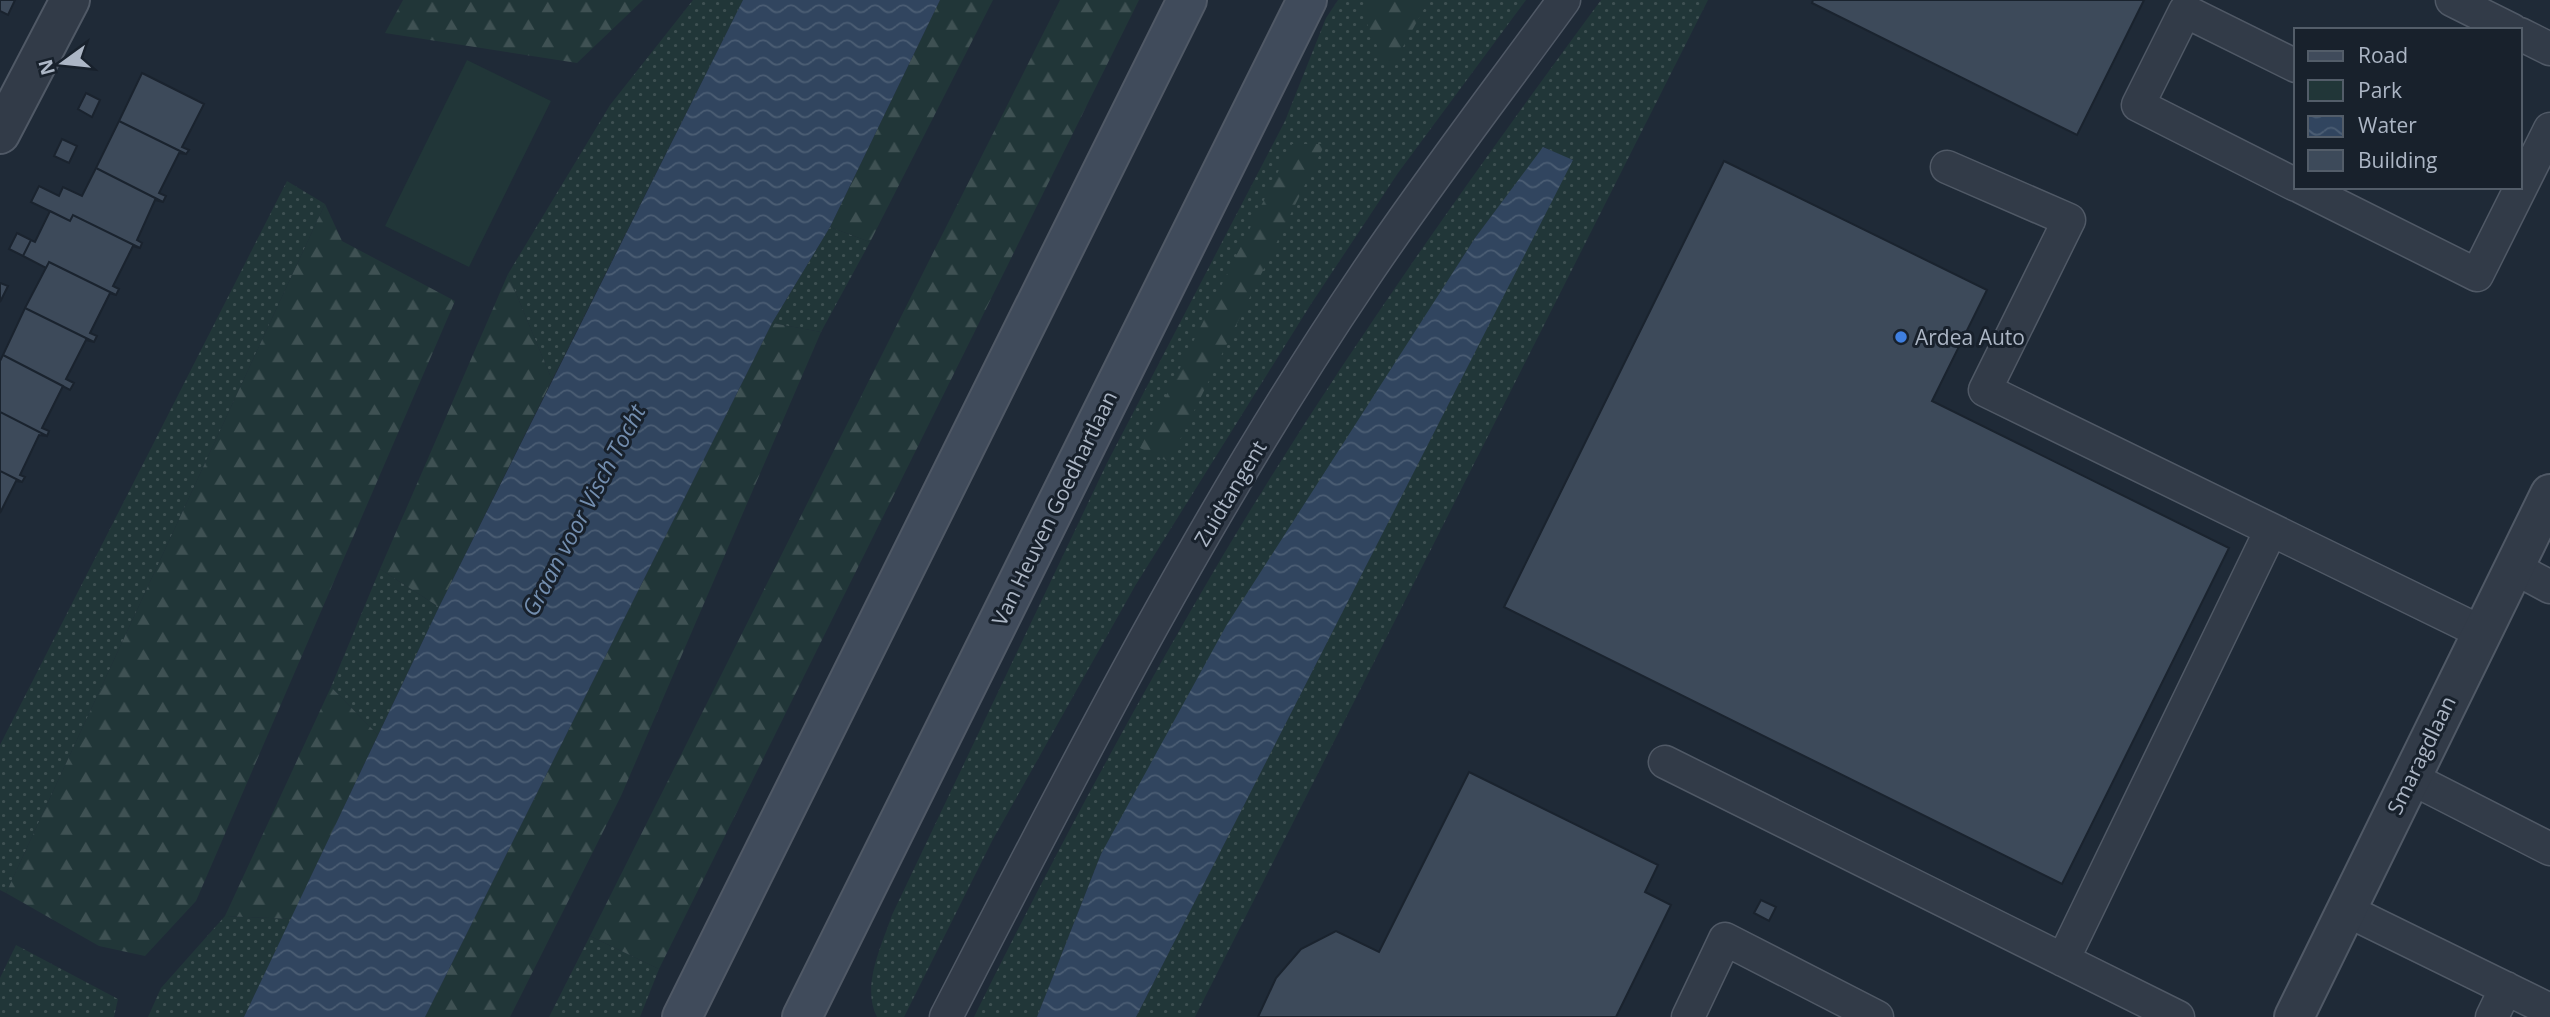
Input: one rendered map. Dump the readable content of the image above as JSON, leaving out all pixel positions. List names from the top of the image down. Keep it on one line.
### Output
{"streets":{"main road":["Van Heuven Goedhartlaan"],"street":["Smaragdlaan"],"lane":["Zuidtangent"]},"water":["Graan voor Visch Tocht"],"places":["Ardea Auto"],"legend":["Road","Park","Water","Building"],"north":"left"}
